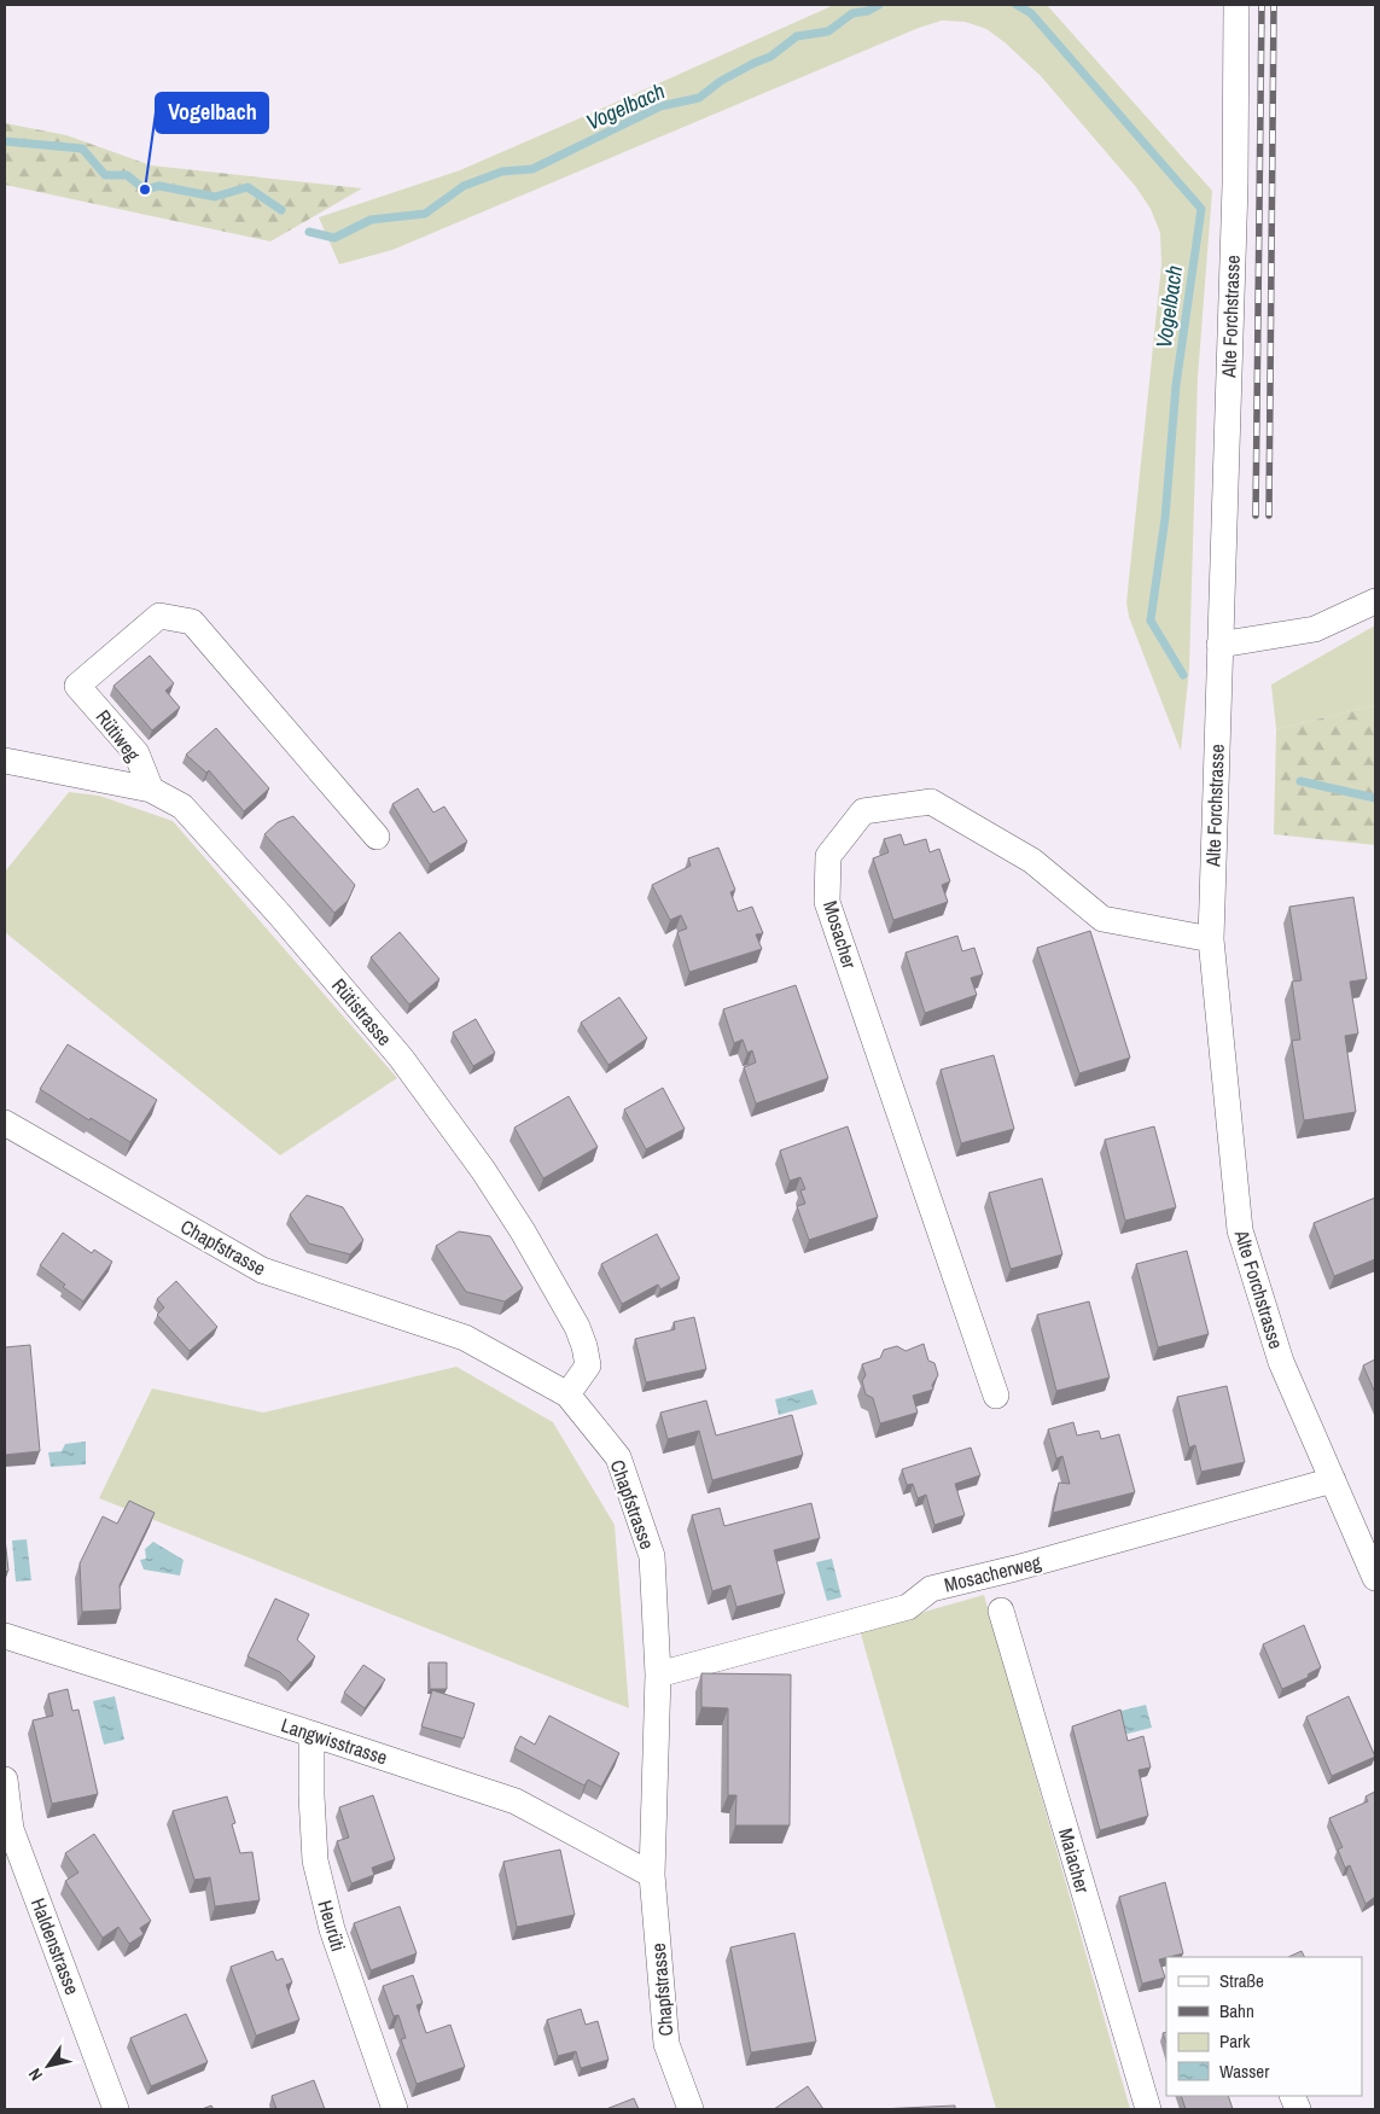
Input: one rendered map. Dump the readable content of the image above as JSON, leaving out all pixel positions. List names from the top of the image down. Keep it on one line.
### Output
{"streets":{"street":["Alte Forchstrasse","Rütiweg","Mosacher","Rütistrasse","Chapfstrasse","Mosacherweg","Langwisstrasse","Maiacher","Heurüti","Haldenstrasse"]},"crossings":[["Alte Forchstrasse","Mosacher"],["Alte Forchstrasse","Mosacherweg"],["Rütiweg","Rütistrasse"],["Rütistrasse","Chapfstrasse"],["Chapfstrasse","Mosacherweg"],["Chapfstrasse","Langwisstrasse"],["Langwisstrasse","Heurüti"]],"water":["Vogelbach"],"places":["Vogelbach"],"legend":["Straße","Bahn","Park","Wasser"],"north":"bottom left"}
